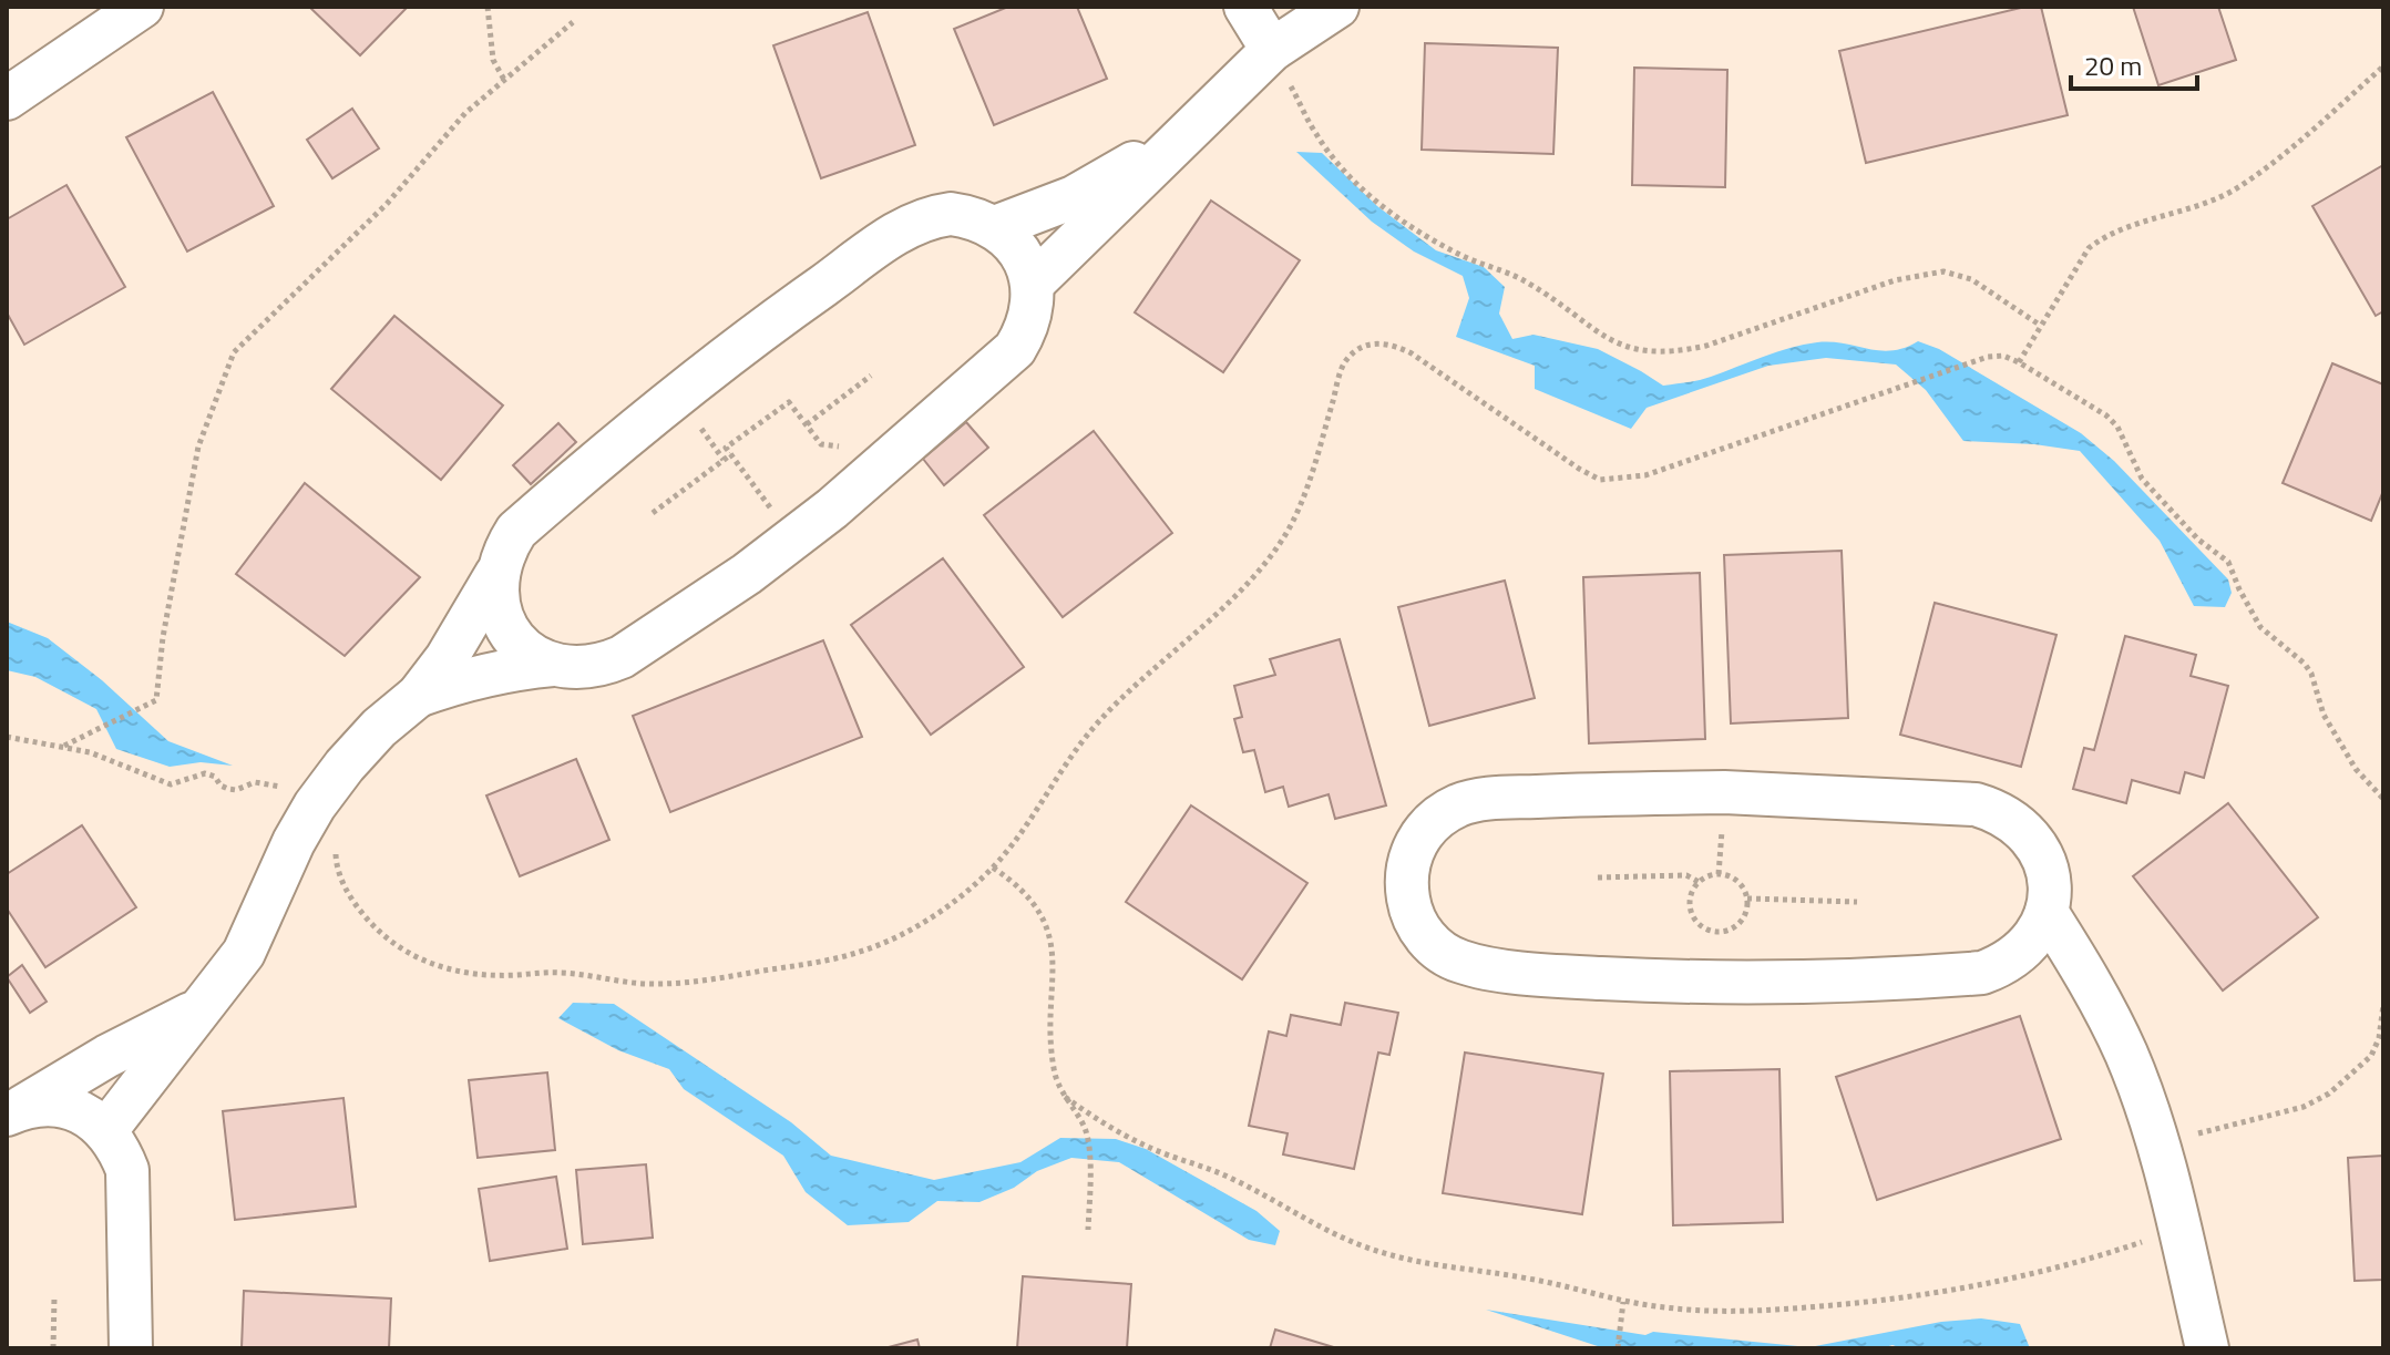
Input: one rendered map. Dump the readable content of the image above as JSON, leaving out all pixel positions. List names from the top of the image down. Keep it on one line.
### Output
{"scale_bar":"20 m"}
